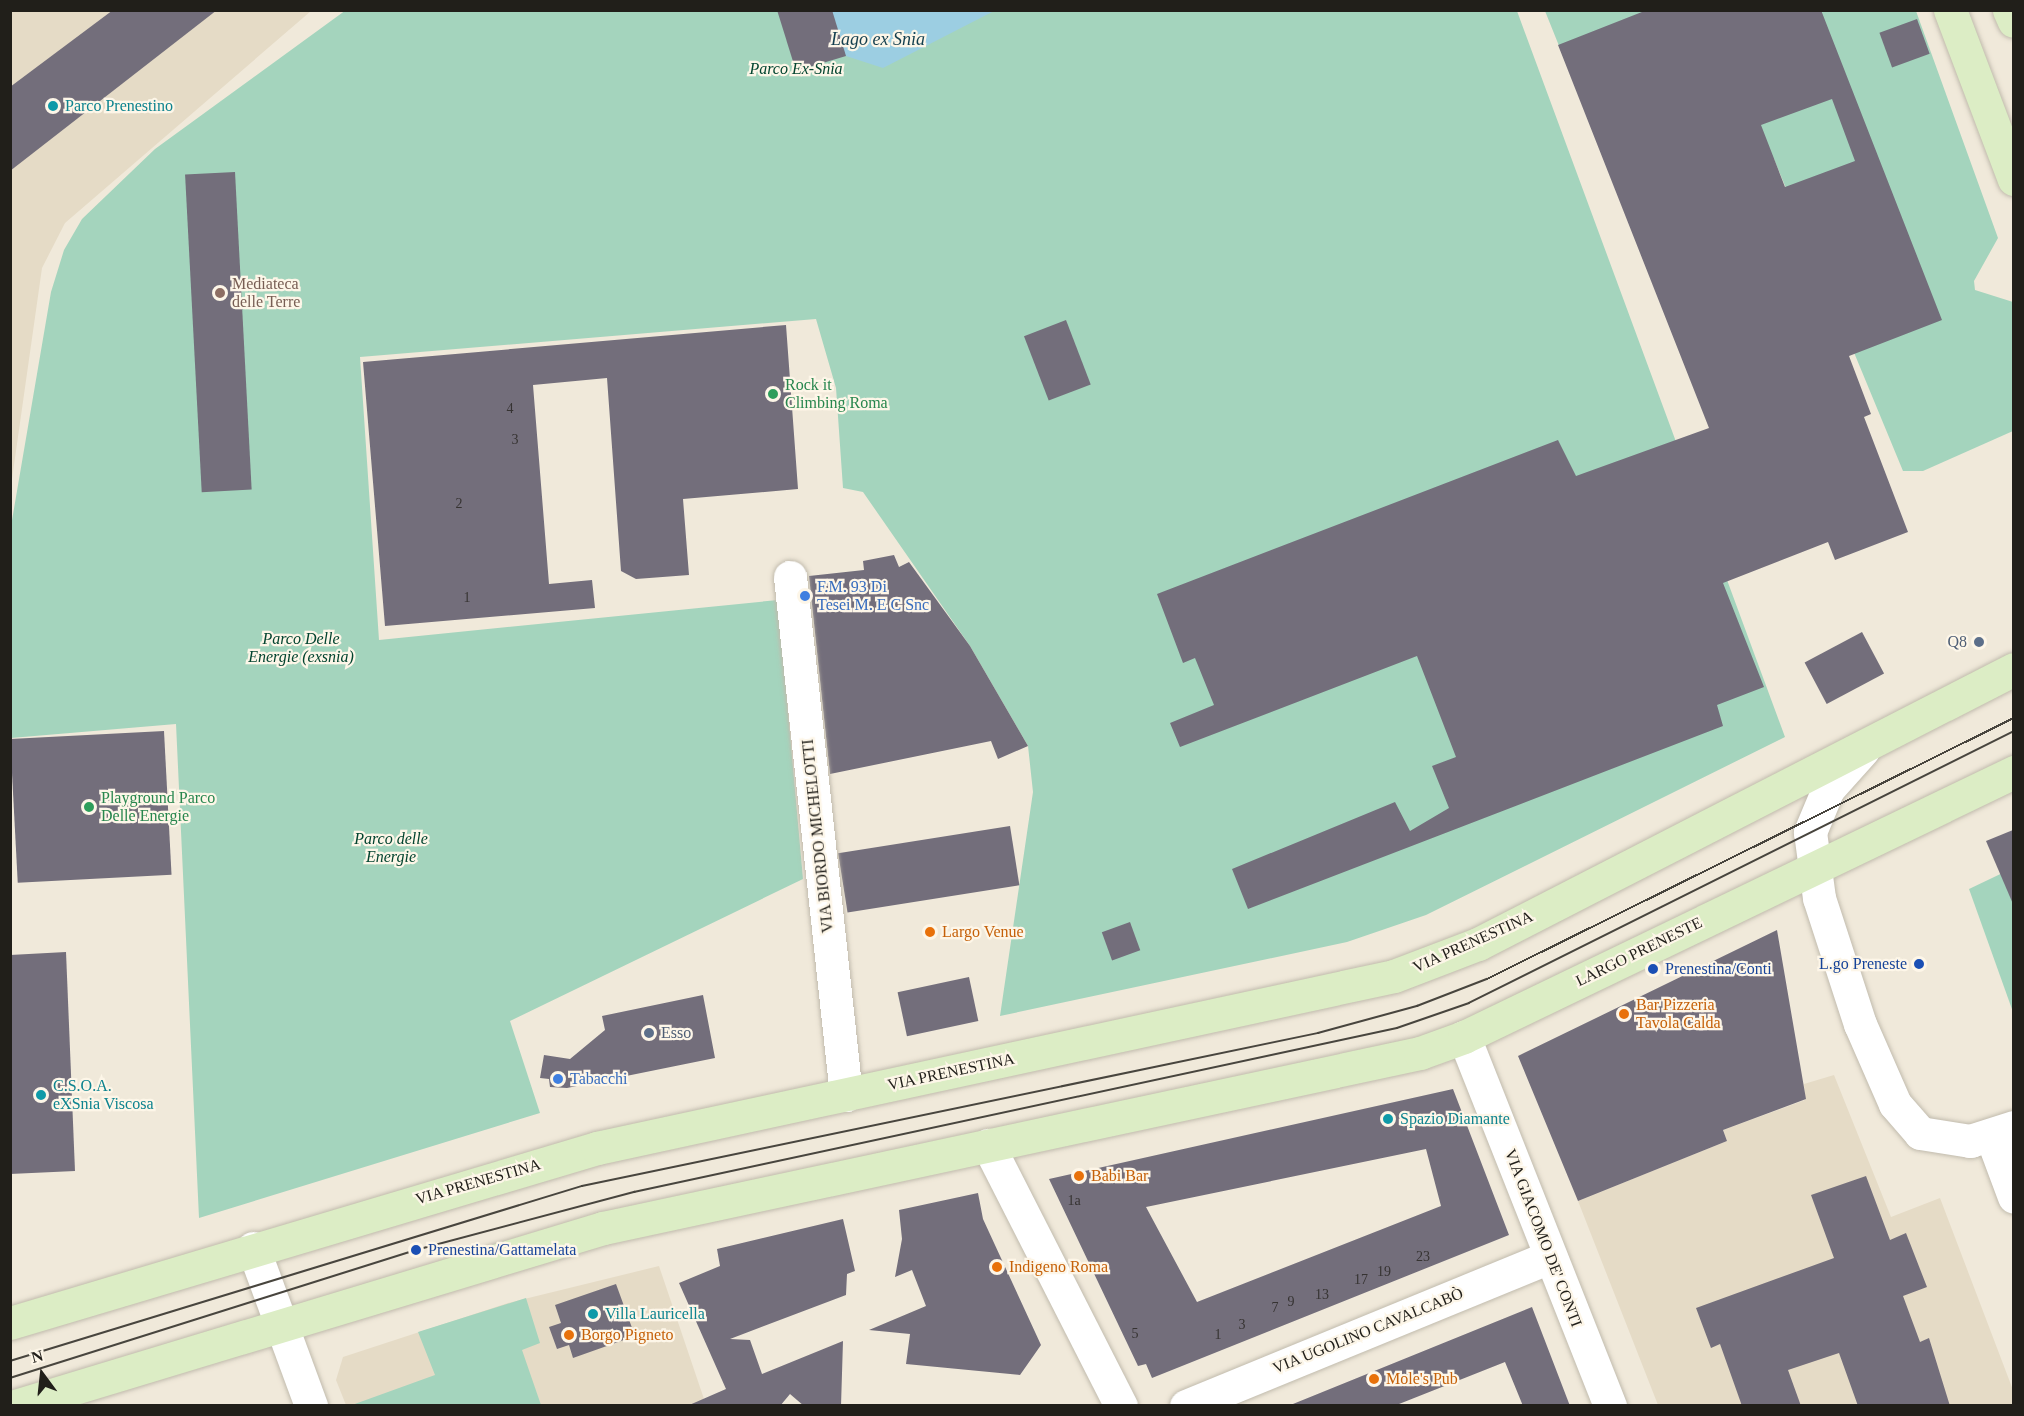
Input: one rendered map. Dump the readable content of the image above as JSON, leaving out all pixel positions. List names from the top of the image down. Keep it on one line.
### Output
{"streets":{"main road":["VIA PRENESTINA","LARGO PRENESTE"],"street":["VIA BIORDO MICHELOTTI","VIA GIACOMO DE' CONTI","VIA UGOLINO CAVALCABÒ"]},"crossings":[["VIA BIORDO MICHELOTTI","VIA PRENESTINA"],["LARGO PRENESTE","VIA GIACOMO DE' CONTI"],["VIA GIACOMO DE' CONTI","VIA UGOLINO CAVALCABÒ"]],"water":["Lago ex Snia"],"parks":["Parco Ex-Snia","Parco Delle Energie (exsnia)","Parco delle Energie"],"places":["Parco Prenestino","Mediateca delle Terre","Rock it Climbing Roma","F.M. 93 Di Tesei M. E C Snc","Q8","Playground Parco Delle Energie","Largo Venue","L.go Preneste","Prenestina/Conti","Bar Pizzeria Tavola Calda","Esso","Tabacchi","C.S.O.A. eXSnia Viscosa","Spazio Diamante","Babi Bar","Prenestina/Gattamelata","Indigeno Roma","Villa Lauricella","Borgo Pigneto","Mole's Pub"],"house_numbers":["4","3","2","1","1a","23","19","17","13","9","7","3","5","1"],"north":"top"}
